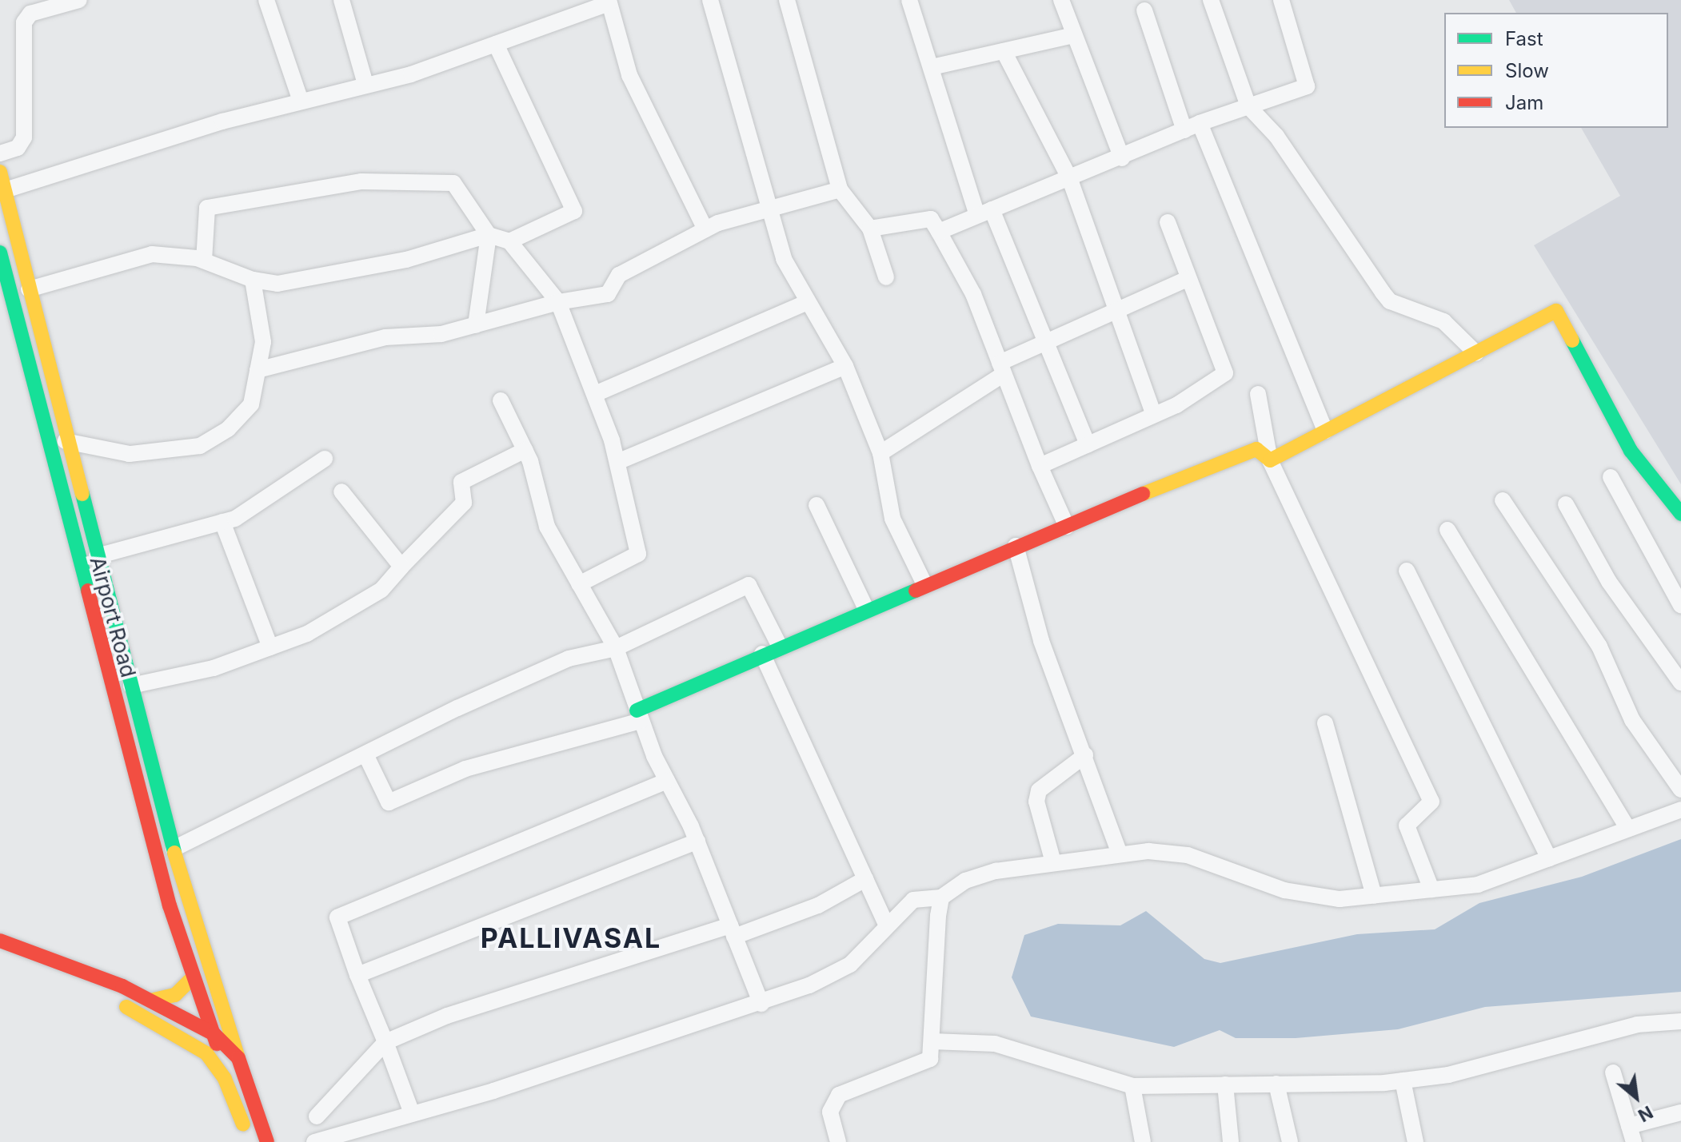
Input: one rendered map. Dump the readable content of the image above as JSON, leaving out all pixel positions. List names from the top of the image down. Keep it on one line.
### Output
{"streets":{"main road":["Airport Road"]},"districts":["PALLIVASAL"],"legend":["Fast","Slow","Jam"],"north":"bottom right"}
